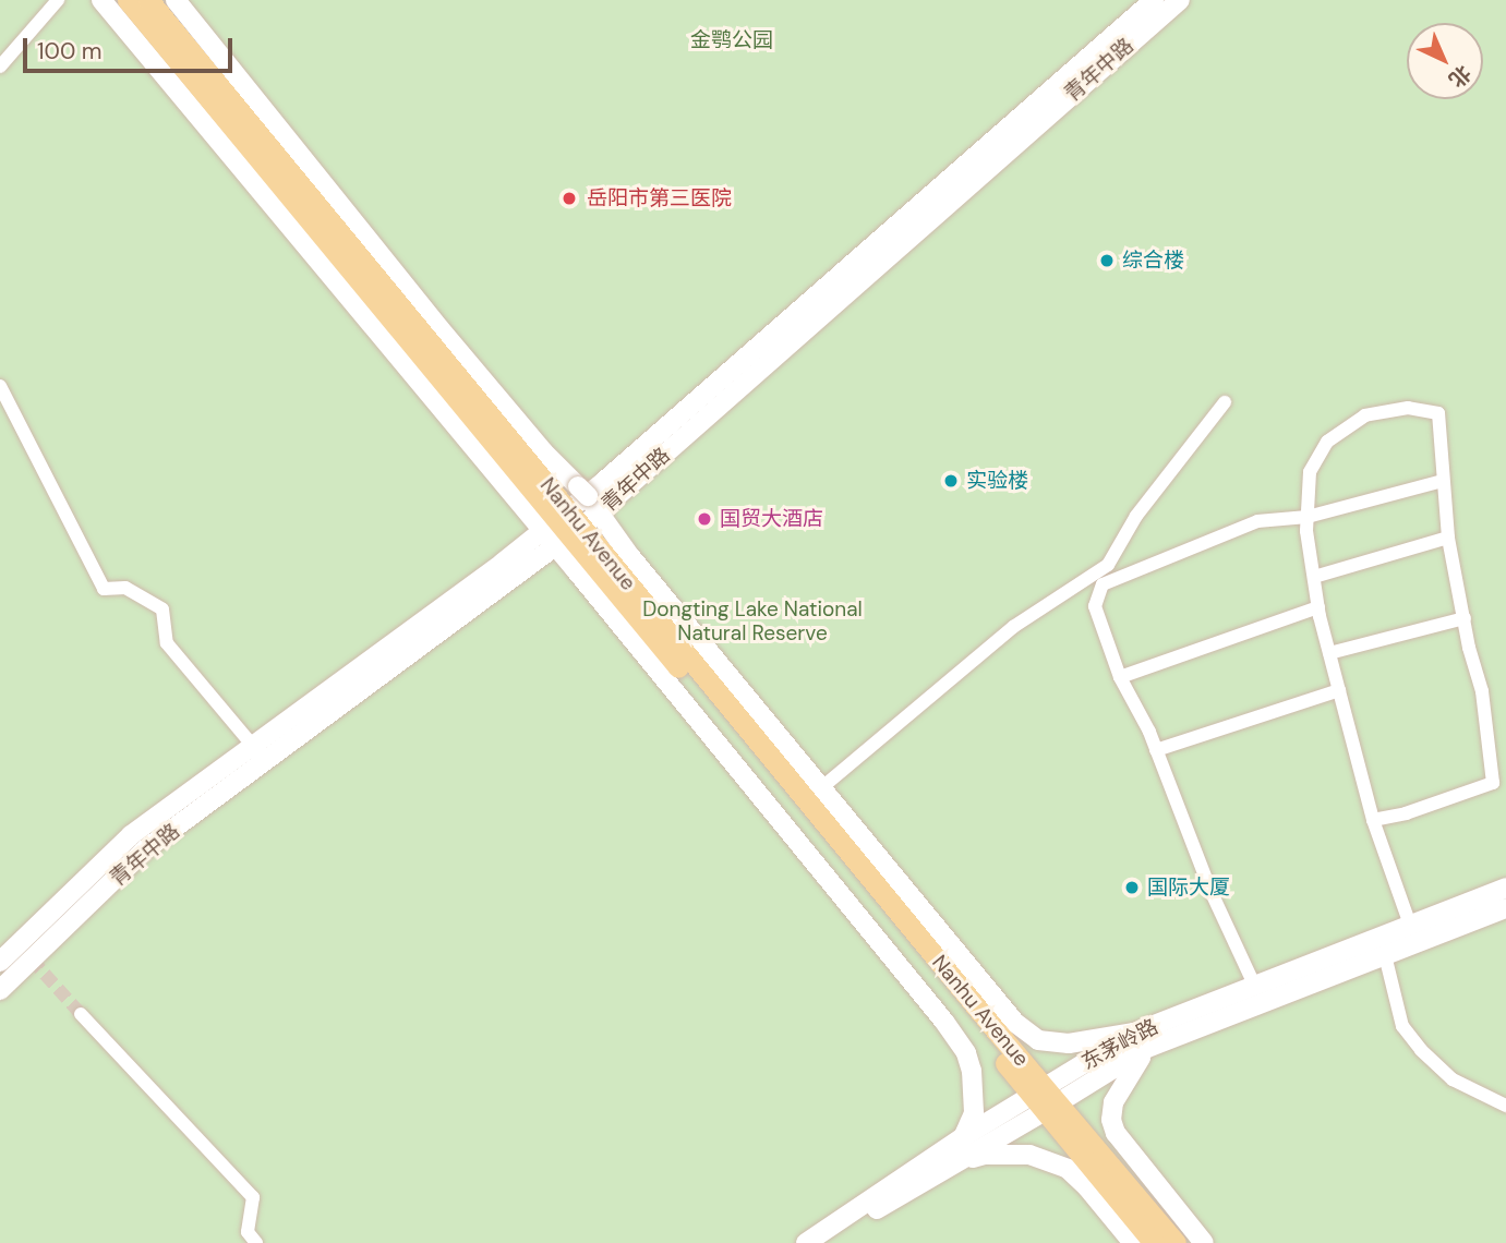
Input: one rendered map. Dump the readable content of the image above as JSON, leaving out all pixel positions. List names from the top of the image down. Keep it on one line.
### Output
{"streets":{"main road":["青年中路","Nanhu Avenue","东茅岭路"]},"crossings":[["青年中路","Nanhu Avenue"],["Nanhu Avenue","东茅岭路"]],"parks":["金鹗公园","Dongting Lake National Natural Reserve"],"places":["岳阳市第三医院","综合楼","实验楼","国贸大酒店","国际大厦"],"scale_bar":"100 m","north":"bottom right"}
